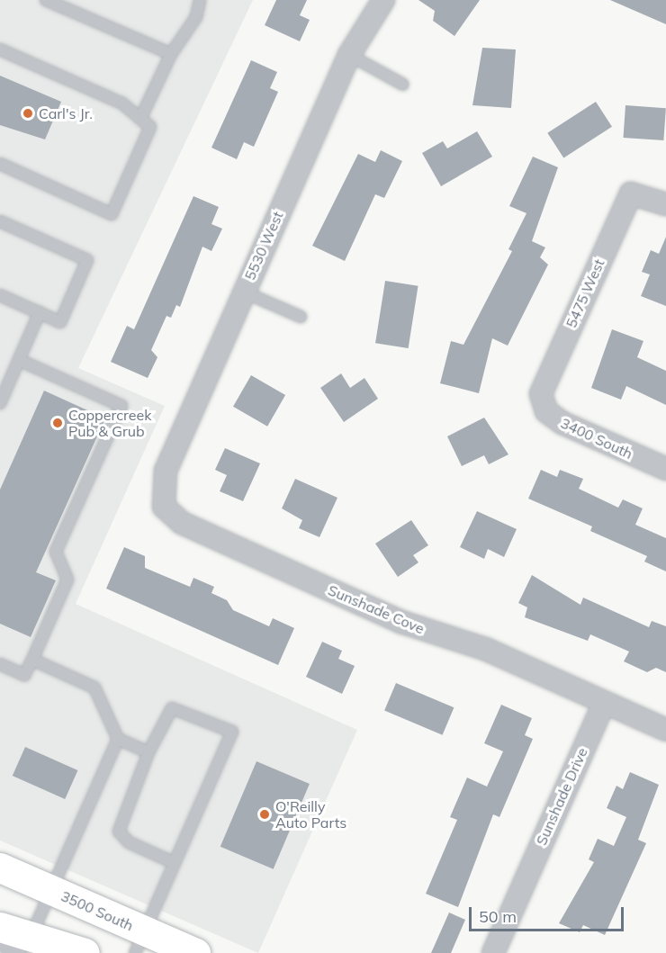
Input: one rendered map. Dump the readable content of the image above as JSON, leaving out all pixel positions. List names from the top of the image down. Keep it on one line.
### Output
{"streets":{"main road":["3500 South"],"street":["5530 West","5475 West","3400 South","Sunshade Cove","Sunshade Drive"]},"crossings":[["5530 West","Sunshade Cove"],["5475 West","3400 South"],["Sunshade Cove","Sunshade Drive"]],"places":["Carl's Jr.","Coppercreek Pub & Grub","O'Reilly Auto Parts"],"scale_bar":"50 m"}
